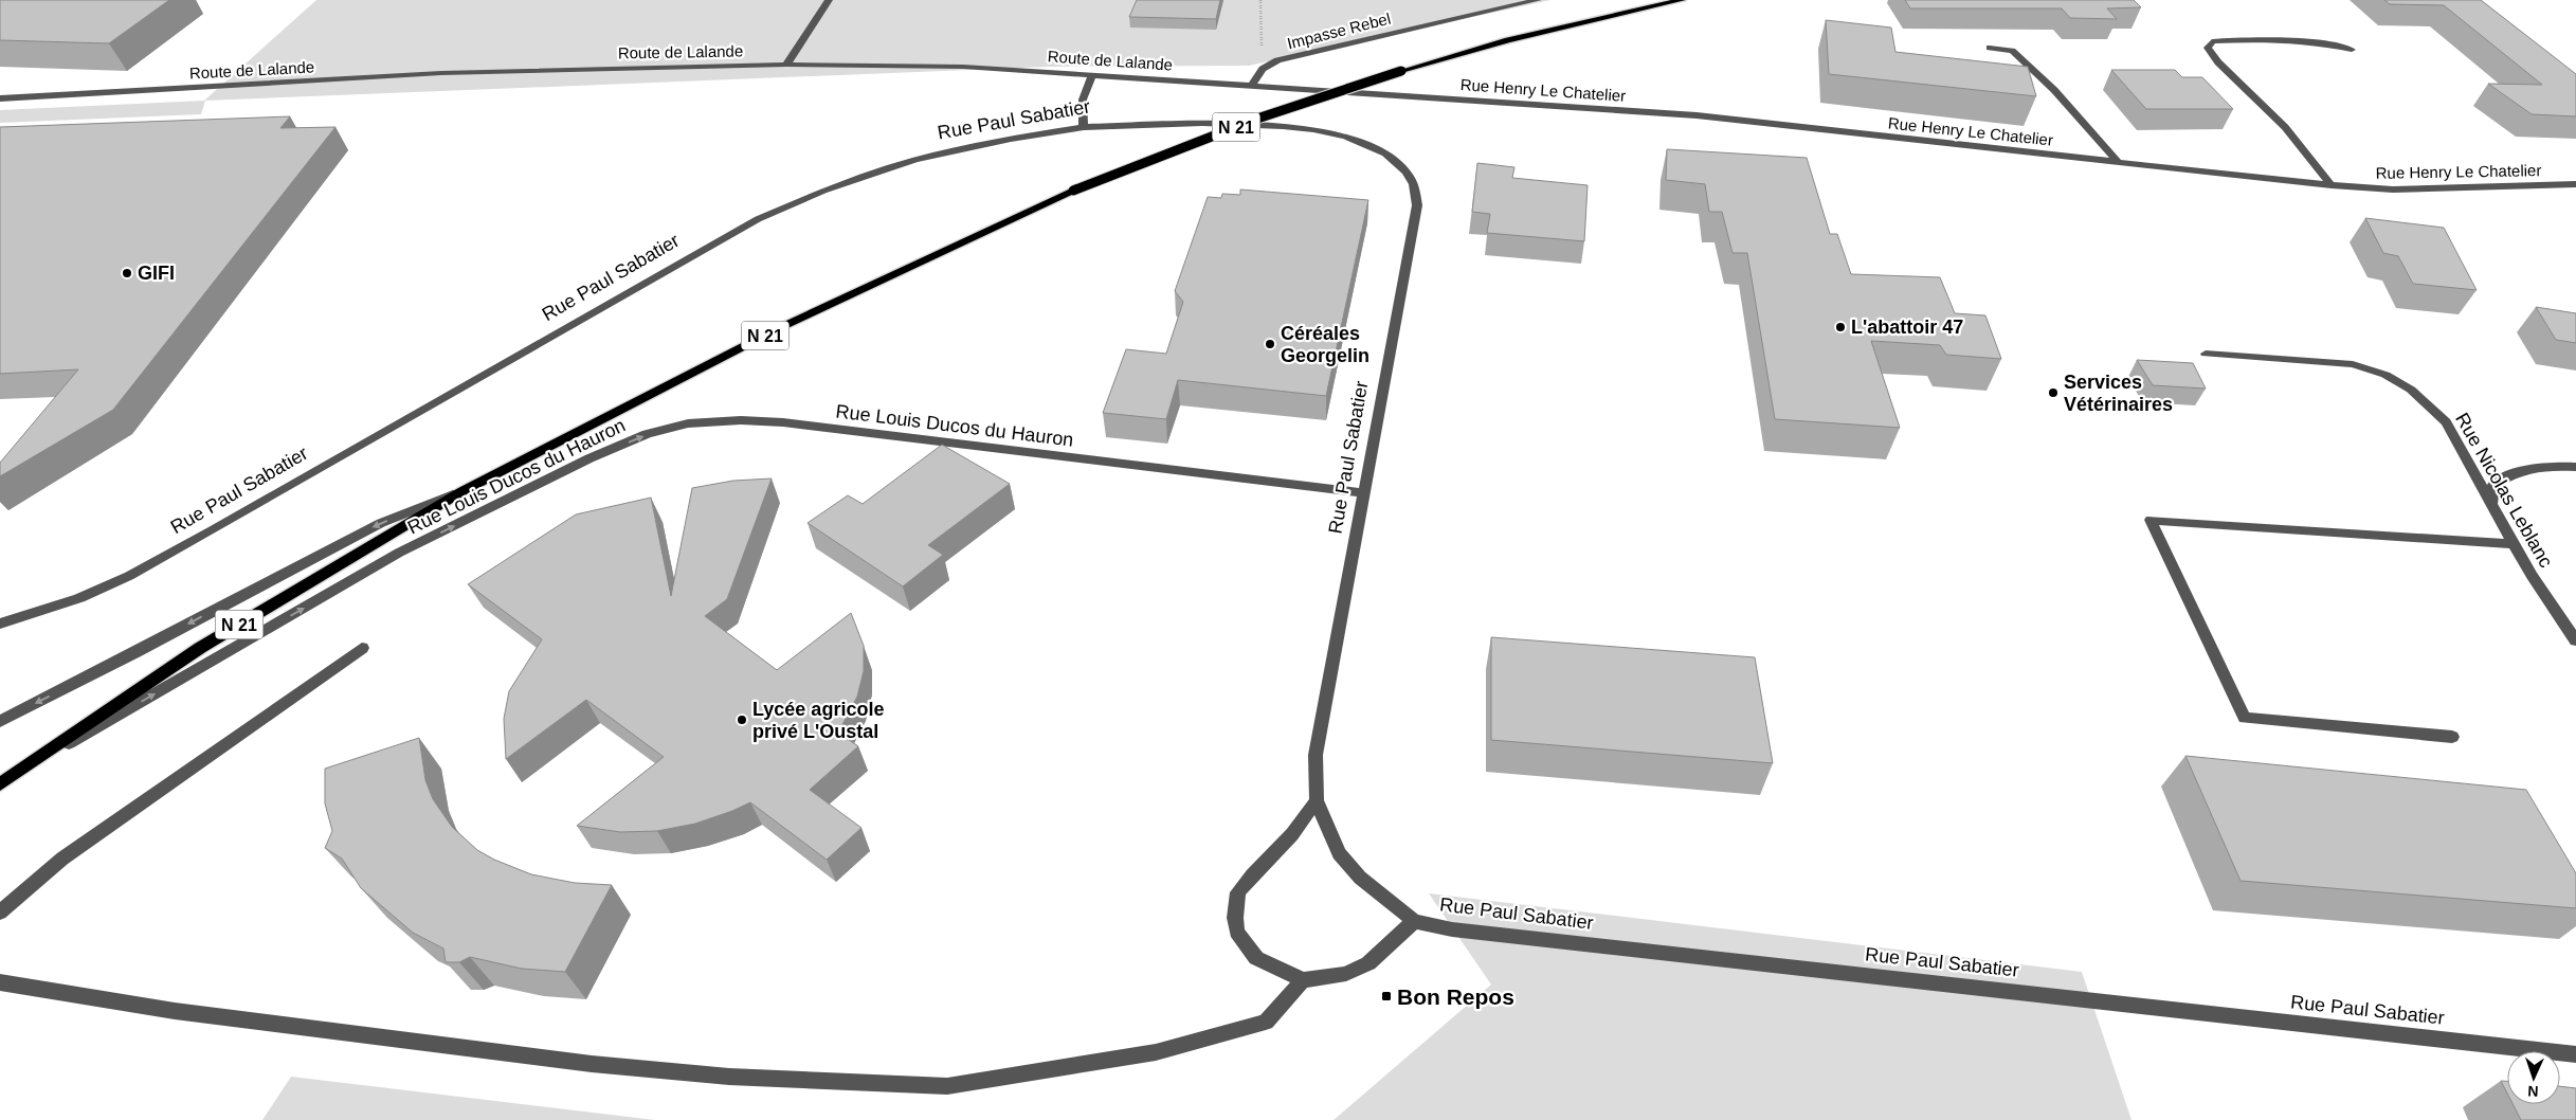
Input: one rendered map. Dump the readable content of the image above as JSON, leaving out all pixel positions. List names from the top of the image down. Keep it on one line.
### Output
{"streets":{"main road":["N 21"],"street":["Impasse Rebel","Route de Lalande","Rue Henry Le Chatelier","Rue Paul Sabatier","Rue Louis Ducos du Hauron","Rue Nicolas Leblanc"]},"crossings":[["Route de Lalande","Rue Henry Le Chatelier"],["Rue Paul Sabatier","Rue Louis Ducos du Hauron"],["N 21","Rue Louis Ducos du Hauron"]],"places":{"other":["GIFI","L'abattoir 47","Céréales Georgelin","Services Vétérinaires","Lycée agricole privé L'Oustal"],"transit":["Bon Repos"]},"north":"bottom"}
